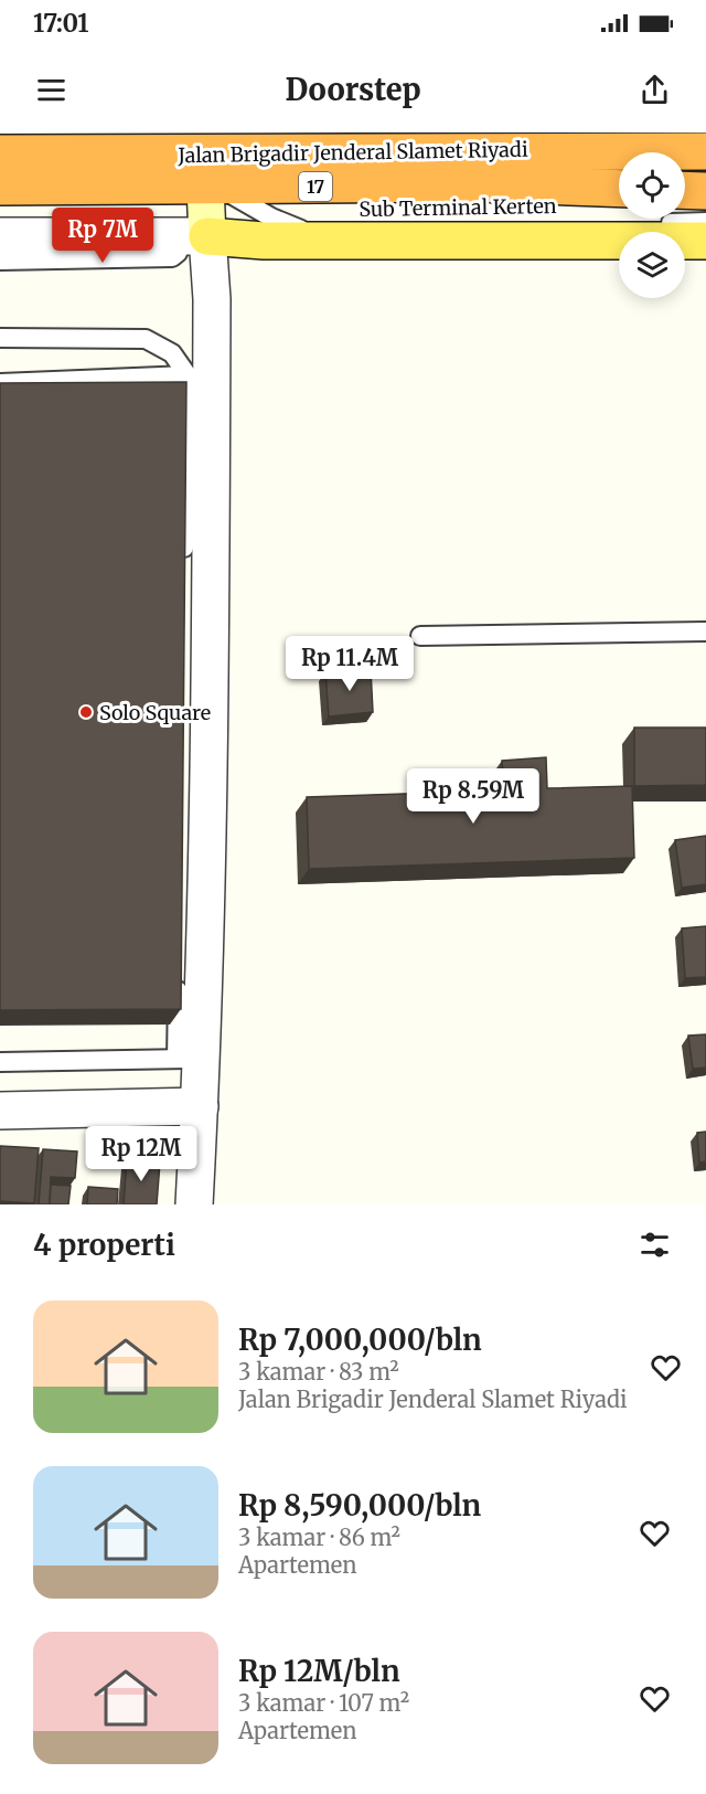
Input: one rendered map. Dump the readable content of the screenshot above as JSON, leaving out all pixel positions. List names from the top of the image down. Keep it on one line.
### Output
{"streets":{"highway":["Jalan Brigadir Jenderal Slamet Riyadi","17"],"lane":["Sub Terminal Kerten"]},"crossings":[["Jalan Brigadir Jenderal Slamet Riyadi","Sub Terminal Kerten"]],"places":["Solo Square"],"page":{"status":"17:01","header":"Doorstep","price":["Rp 7M","Rp 11.4M","Rp 8.59M","Rp 12M"],"heading":"4 properti","list":[{"name":"Rp 7,000,000/bln","note":"3 kamar · 83 m² · Jalan Brigadir Jenderal Slamet Riyadi"},{"name":"Rp 8,590,000/bln","note":"3 kamar · 86 m² · Apartemen"},{"name":"Rp 12M/bln","note":"3 kamar · 107 m² · Apartemen"}]}}
